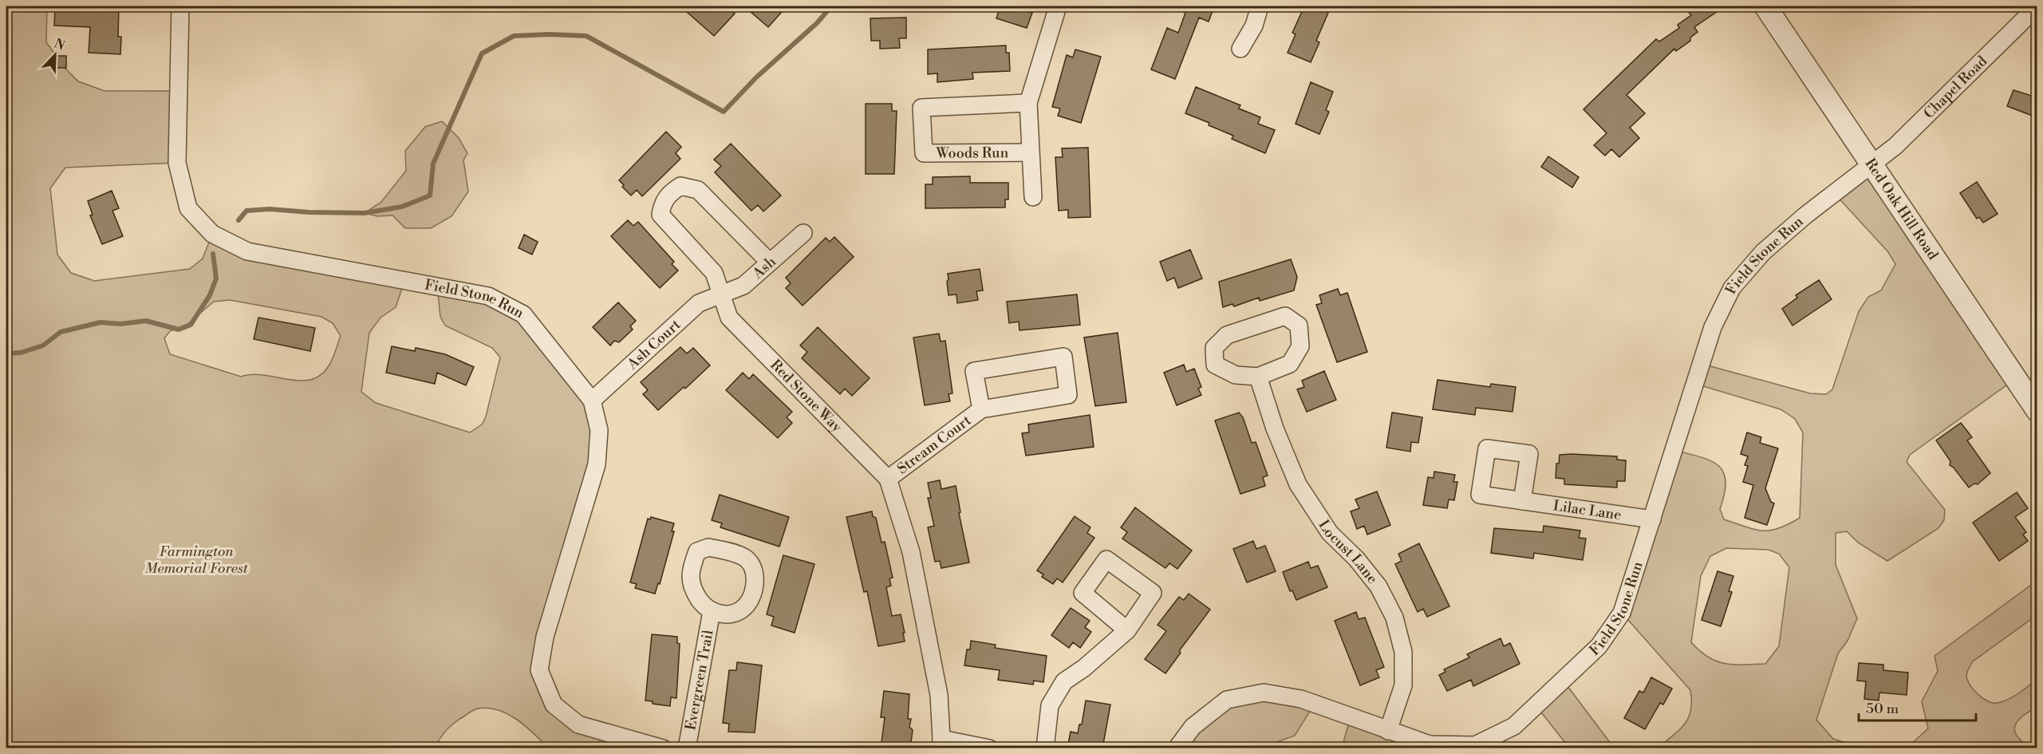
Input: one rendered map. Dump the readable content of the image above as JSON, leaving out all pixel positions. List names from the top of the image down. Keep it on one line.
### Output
{"streets":{"street":["Chapel Road","Woods Run","Red Oak Hill Road","Field Stone Run","Ash","Ash Court","Red Stone Way","Stream Court","Lilac Lane","Locust Lane","Evergreen Trail"]},"crossings":[["Chapel Road","Red Oak Hill Road"],["Chapel Road","Field Stone Run"],["Red Oak Hill Road","Field Stone Run"],["Field Stone Run","Ash Court"],["Field Stone Run","Lilac Lane"],["Field Stone Run","Locust Lane"],["Ash","Ash Court"],["Ash","Red Stone Way"],["Ash Court","Red Stone Way"],["Red Stone Way","Stream Court"]],"parks":["Farmington Memorial Forest"],"scale_bar":"50 m","north":"top right"}
